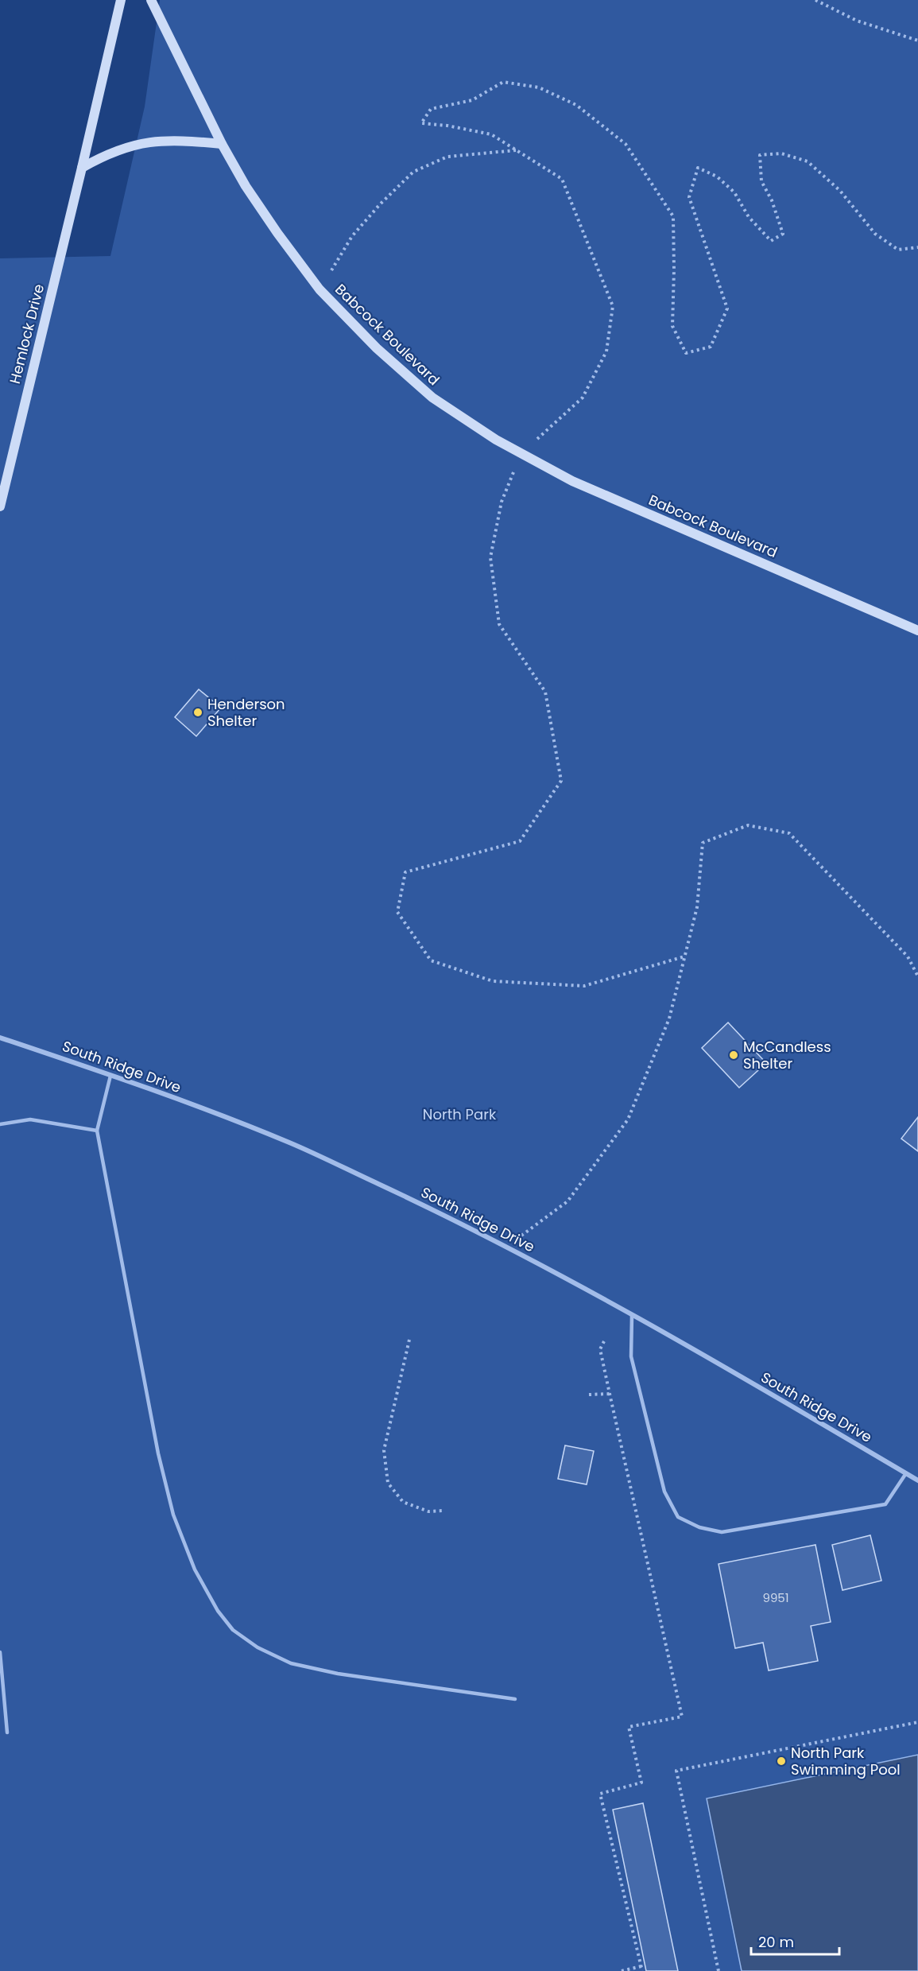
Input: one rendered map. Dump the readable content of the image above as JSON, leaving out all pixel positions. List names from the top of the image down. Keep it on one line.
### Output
{"streets":{"main road":["Hemlock Drive","Babcock Boulevard"],"street":["South Ridge Drive"]},"parks":["North Park"],"places":["Henderson Shelter","McCandless Shelter","North Park Swimming Pool"],"house_numbers":["9951"],"scale_bar":"20 m"}
